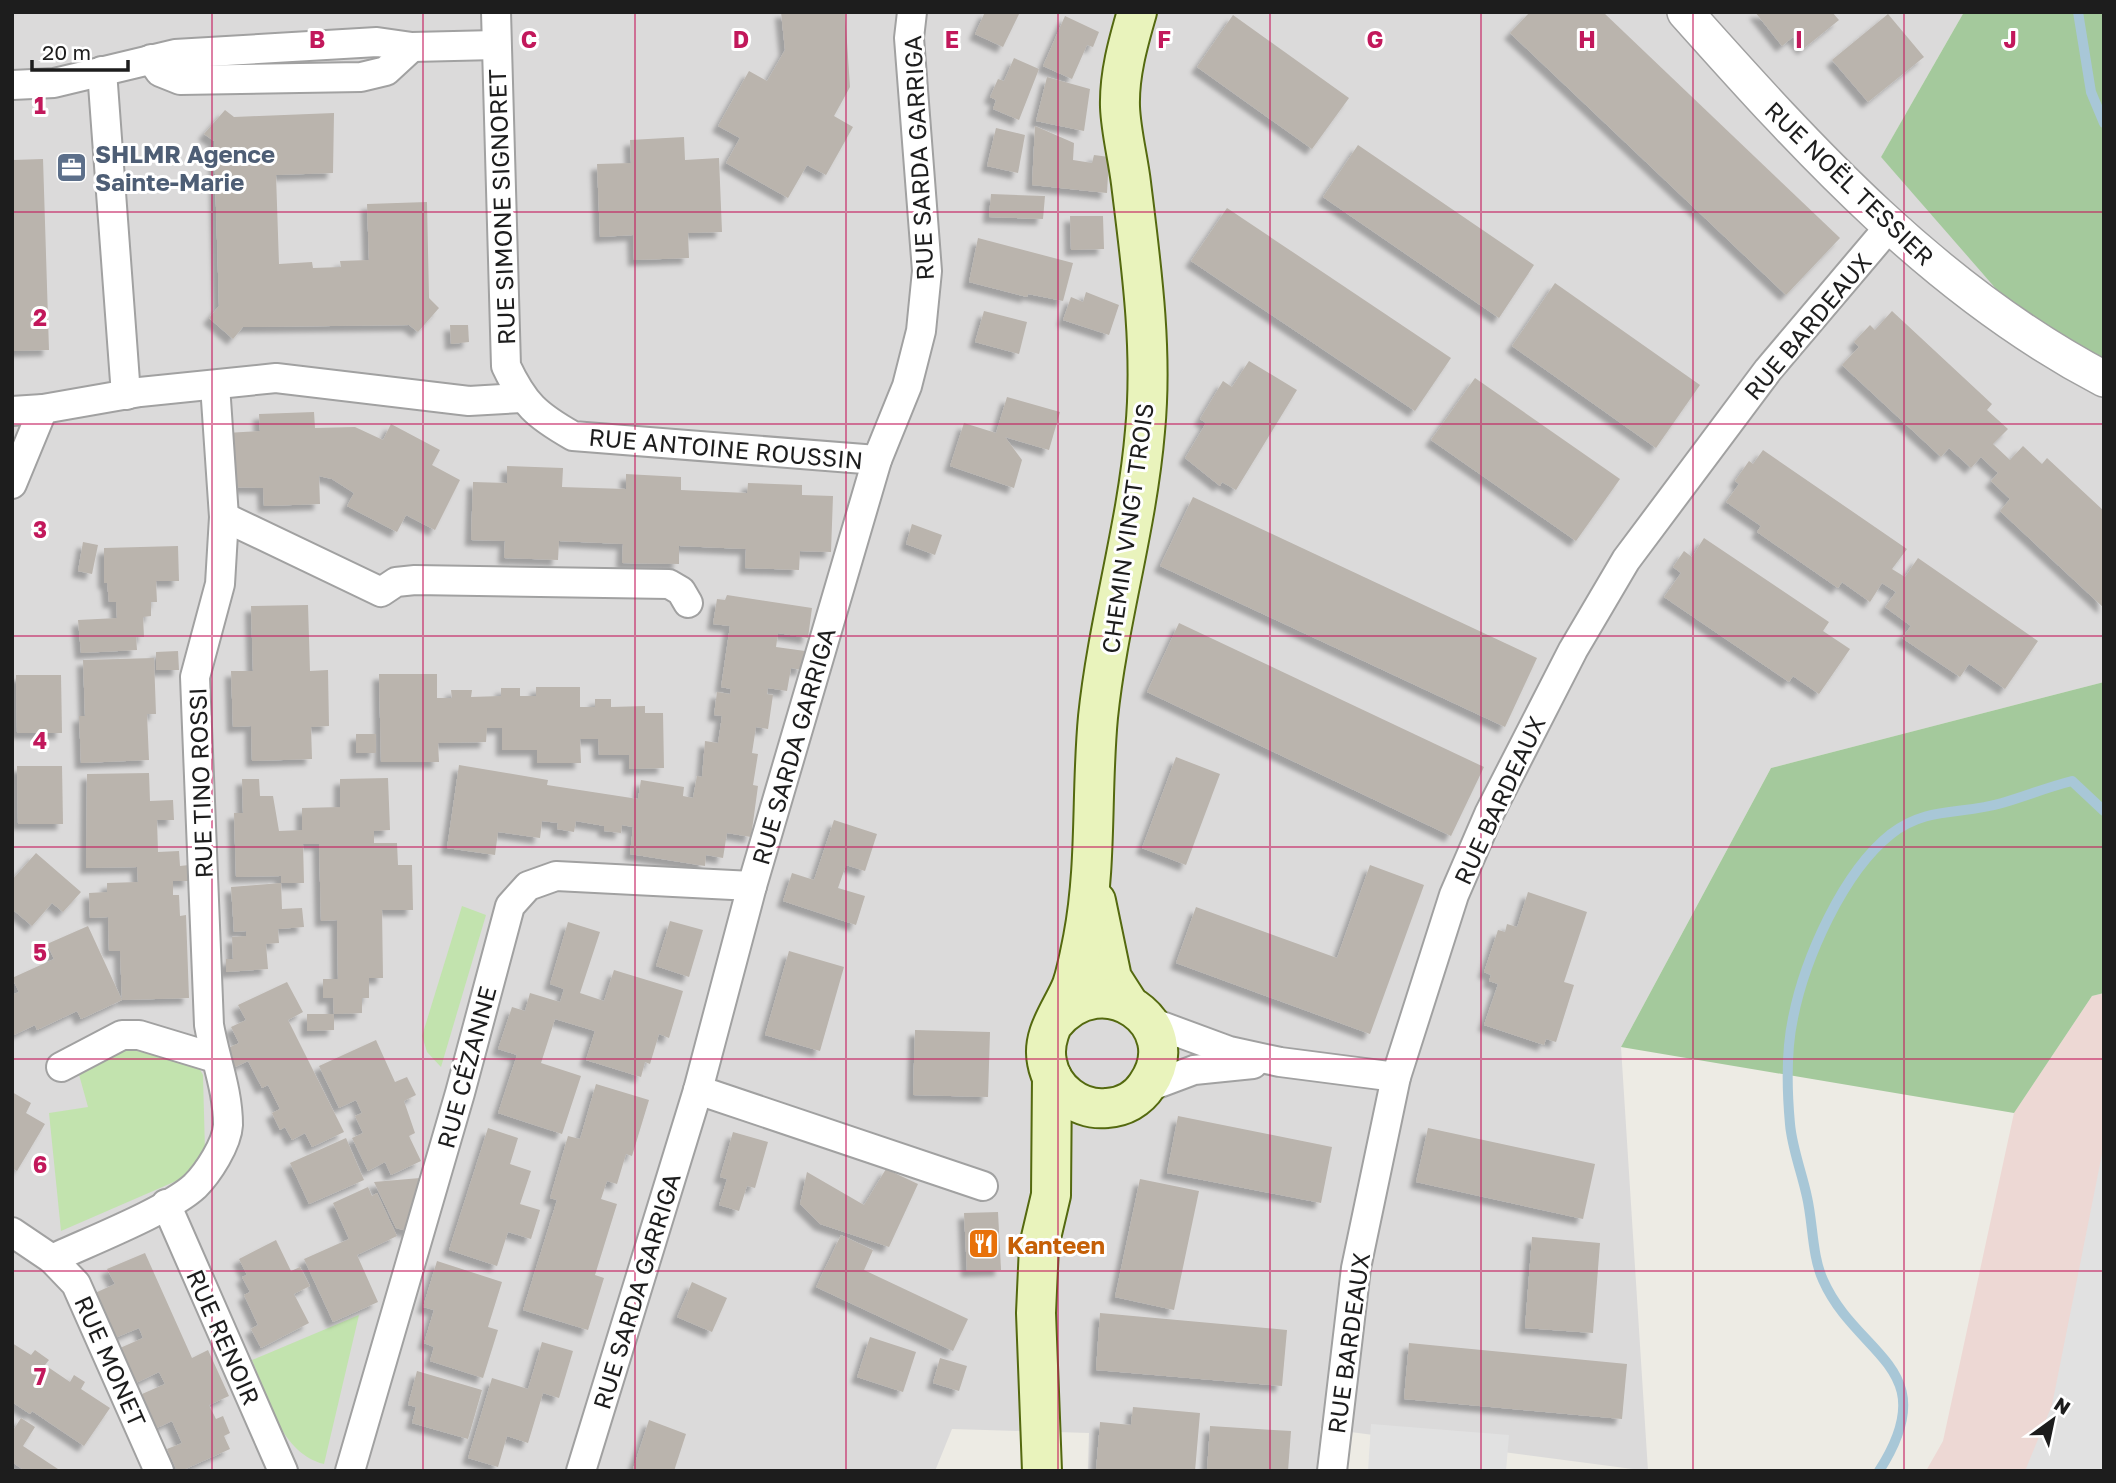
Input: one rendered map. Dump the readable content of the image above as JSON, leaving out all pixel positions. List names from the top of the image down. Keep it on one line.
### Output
{"streets":{"main road":["CHEMIN VINGT TROIS"],"street":["RUE SARDA GARRIGA","RUE NOËL TESSIER","RUE SIMONE SIGNORET","RUE BARDEAUX","RUE ANTOINE ROUSSIN","RUE TINO ROSSI","RUE CÉZANNE","RUE RENOIR","RUE MONET"]},"crossings":[["RUE SARDA GARRIGA","RUE ANTOINE ROUSSIN"],["RUE SARDA GARRIGA","RUE CÉZANNE"],["RUE NOËL TESSIER","RUE BARDEAUX"],["RUE SIMONE SIGNORET","RUE ANTOINE ROUSSIN"],["RUE TINO ROSSI","RUE RENOIR"],["RUE TINO ROSSI","RUE MONET"]],"places":{"office":["SHLMR Agence Sainte-Marie"],"restaurant":["Kanteen"]},"scale_bar":"20 m","north":"top right","grid":{"columns":["B","C","D","E","F","G","H","I","J"],"rows":["1","2","3","4","5","6","7"]}}
